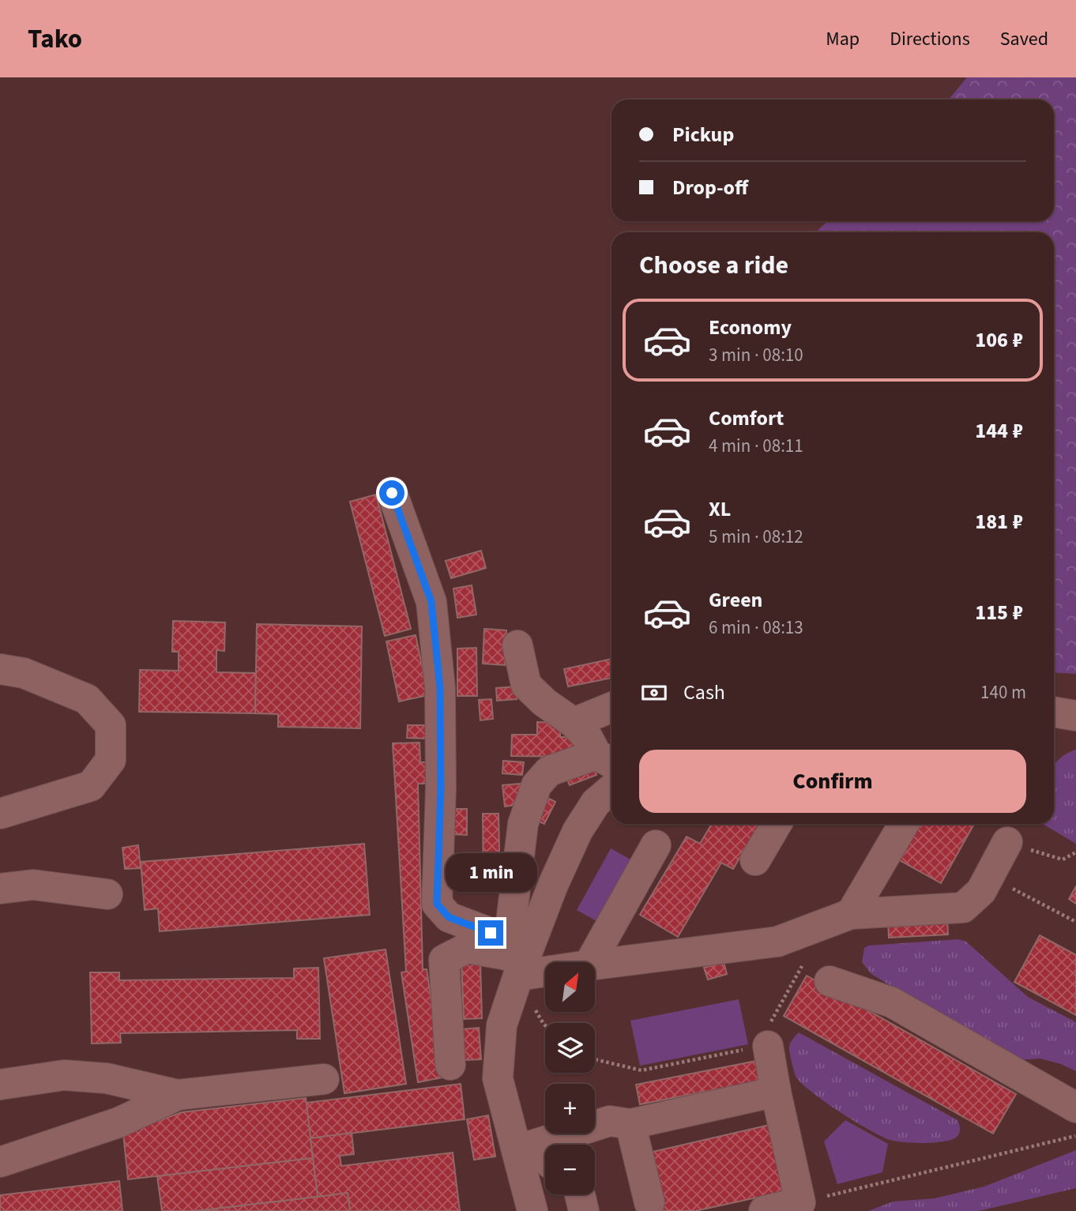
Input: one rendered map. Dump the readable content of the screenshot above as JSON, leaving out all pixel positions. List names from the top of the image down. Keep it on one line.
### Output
{"north":"top right","page":{"header":"Tako","nav":["Map","Directions","Saved"],"banner":["Pickup","Drop-off"],"heading":"Choose a ride","list":[{"name":"Economy","note":"3 min · 08:10","value":"106 ₽"},{"name":"Comfort","note":"4 min · 08:11","value":"144 ₽"},{"name":"XL","note":"5 min · 08:12","value":"181 ₽"},{"name":"Green","note":"6 min · 08:13","value":"115 ₽"}],"pay":["Cash","140 m"],"buttons":"Confirm","bubble":"1 min","map_buttons":["+","−"]}}
